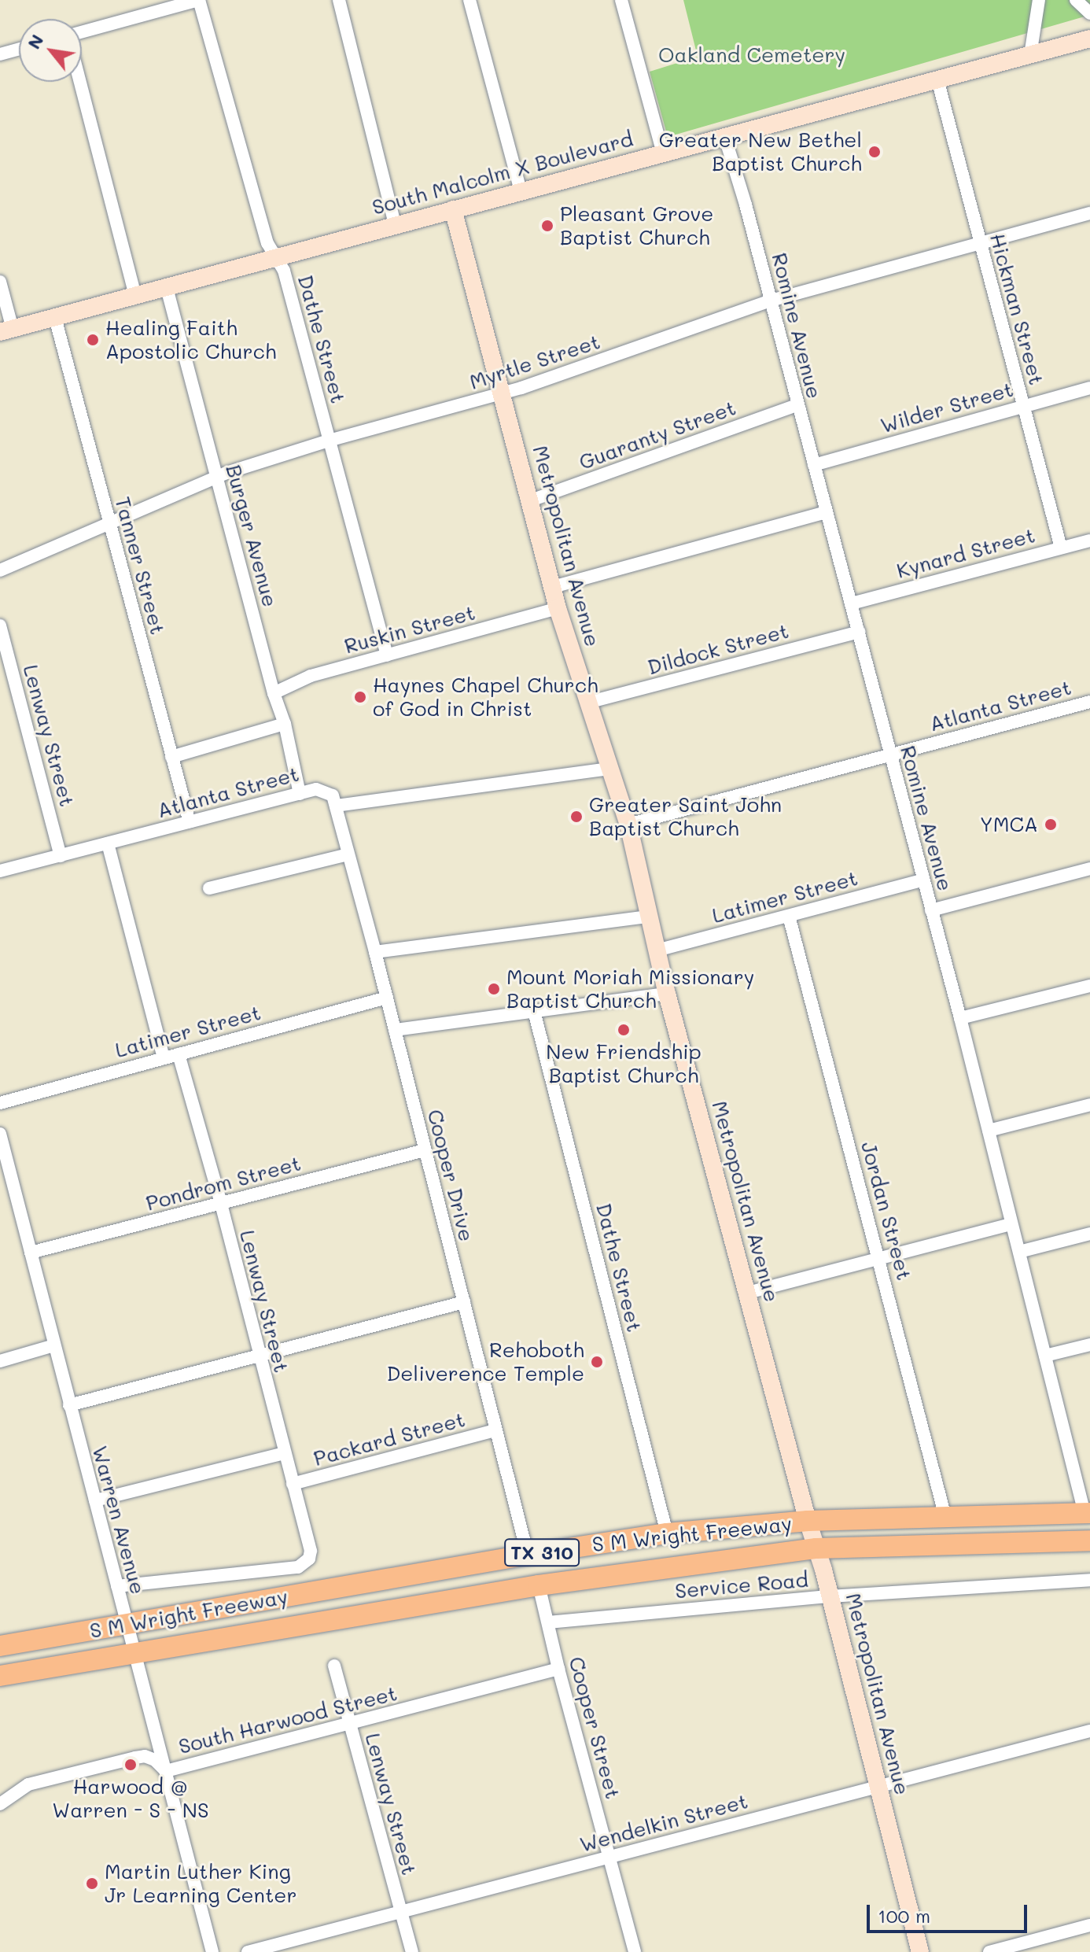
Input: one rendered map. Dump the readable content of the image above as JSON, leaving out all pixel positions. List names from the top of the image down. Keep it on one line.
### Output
{"streets":{"main road":["S M Wright Freeway","TX 310"],"street":["South Malcolm X Boulevard","Hickman Street","Romine Avenue","Dathe Street","Myrtle Street","Wilder Street","Guaranty Street","Burger Avenue","Metropolitan Avenue","Kynard Street","Tanner Street","Ruskin Street","Dildock Street","Atlanta Street","Lenway Street","Latimer Street","Cooper Drive","Pondrom Street","Jordan Street","Packard Street","Warren Avenue","Service Road","South Harwood Street","Cooper Street","Wendelkin Street"]},"crossings":[["South Malcolm X Boulevard","Hickman Street"],["South Malcolm X Boulevard","Romine Avenue"],["South Malcolm X Boulevard","Dathe Street"],["South Malcolm X Boulevard","Burger Avenue"],["South Malcolm X Boulevard","Metropolitan Avenue"],["South Malcolm X Boulevard","Tanner Street"],["Hickman Street","Myrtle Street"],["Hickman Street","Wilder Street"],["Hickman Street","Kynard Street"],["Romine Avenue","Myrtle Street"],["Romine Avenue","Wilder Street"],["Romine Avenue","Guaranty Street"],["Romine Avenue","Kynard Street"],["Romine Avenue","Dildock Street"],["Romine Avenue","Atlanta Street"],["Romine Avenue","Latimer Street"],["Romine Avenue","S M Wright Freeway"],["Dathe Street","Myrtle Street"],["Dathe Street","Ruskin Street"],["Dathe Street","S M Wright Freeway"],["Myrtle Street","Burger Avenue"],["Myrtle Street","Metropolitan Avenue"],["Myrtle Street","Tanner Street"],["Guaranty Street","Metropolitan Avenue"],["Burger Avenue","Ruskin Street"],["Burger Avenue","Atlanta Street"],["Metropolitan Avenue","Ruskin Street"],["Metropolitan Avenue","Dildock Street"],["Metropolitan Avenue","Atlanta Street"],["Metropolitan Avenue","Latimer Street"],["Metropolitan Avenue","S M Wright Freeway"],["Metropolitan Avenue","Service Road"],["Metropolitan Avenue","Wendelkin Street"],["Tanner Street","Atlanta Street"],["Atlanta Street","Lenway Street"],["Atlanta Street","Cooper Drive"],["Lenway Street","Latimer Street"],["Lenway Street","Pondrom Street"],["Lenway Street","Packard Street"],["Lenway Street","Warren Avenue"],["Lenway Street","South Harwood Street"],["Lenway Street","Wendelkin Street"],["Latimer Street","Cooper Drive"],["Latimer Street","Jordan Street"],["Cooper Drive","Pondrom Street"],["Cooper Drive","Packard Street"],["Cooper Drive","S M Wright Freeway"],["Pondrom Street","Warren Avenue"],["Jordan Street","S M Wright Freeway"],["Warren Avenue","S M Wright Freeway"],["Warren Avenue","South Harwood Street"],["S M Wright Freeway","Cooper Street"],["Service Road","Cooper Street"],["South Harwood Street","Cooper Street"],["Cooper Street","Wendelkin Street"]],"parks":["Oakland Cemetery"],"places":["Greater New Bethel Baptist Church","Pleasant Grove Baptist Church","Healing Faith Apostolic Church","Haynes Chapel Church of God in Christ","Greater Saint John Baptist Church","YMCA","Mount Moriah Missionary Baptist Church","New Friendship Baptist Church","Rehoboth Deliverence Temple","Harwood @ Warren - S - NS","Martin Luther King Jr Learning Center"],"scale_bar":"100 m","north":"top left"}
